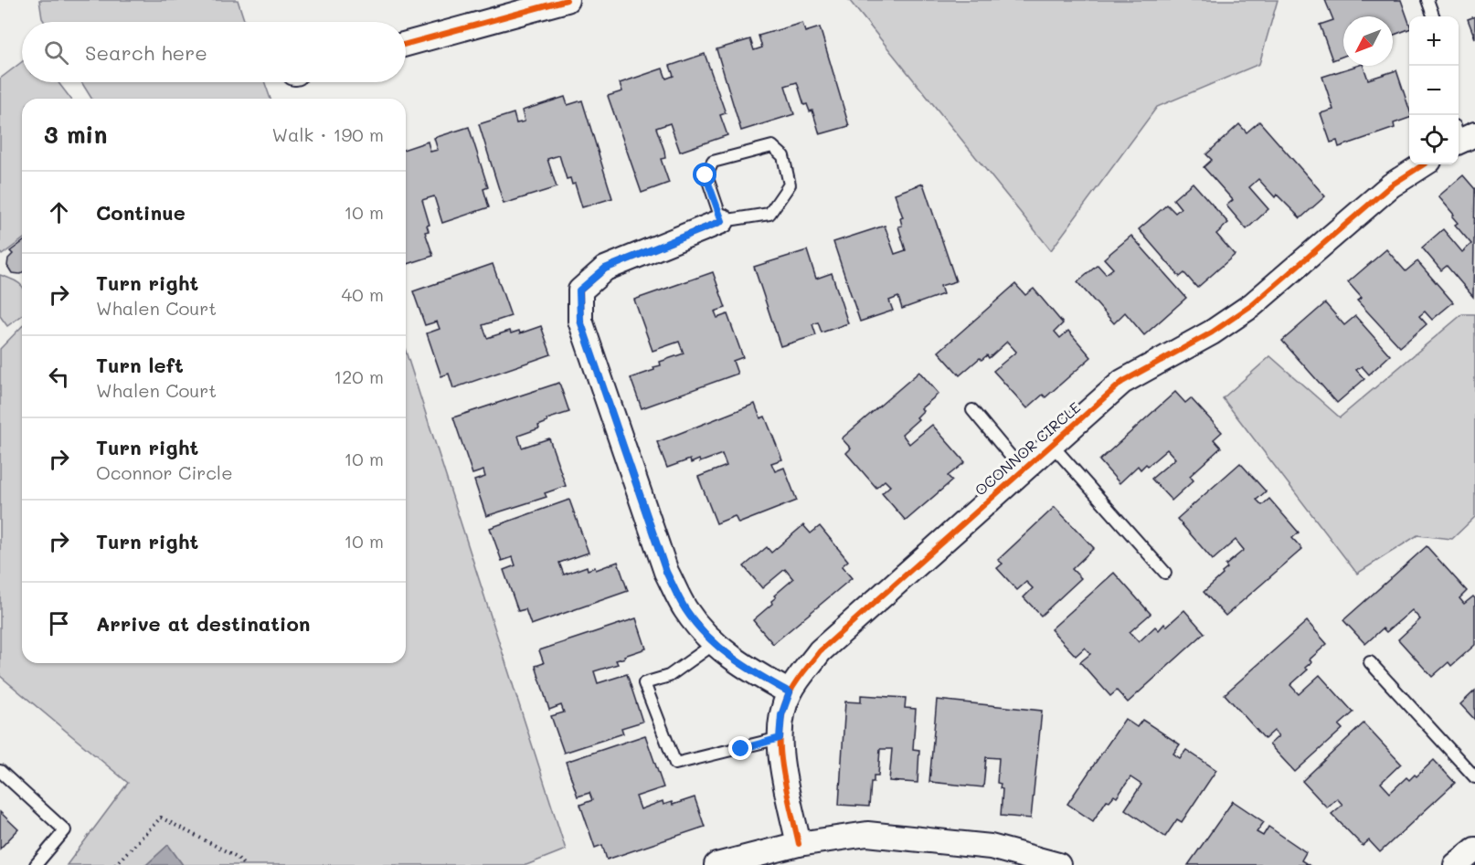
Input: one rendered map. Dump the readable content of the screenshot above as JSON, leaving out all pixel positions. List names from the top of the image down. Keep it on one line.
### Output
{"streets":{"street":["OCONNOR CIRCLE"]},"north":"bottom left","page":{"map_buttons":["+","−"],"search":"Search here","heading":["3 min","Walk · 190 m"],"list":[["Continue","10 m"],["Turn right","Whalen Court","40 m"],["Turn left","Whalen Court","120 m"],["Turn right","Oconnor Circle","10 m"],["Turn right","10 m"],"Arrive at destination"]}}
